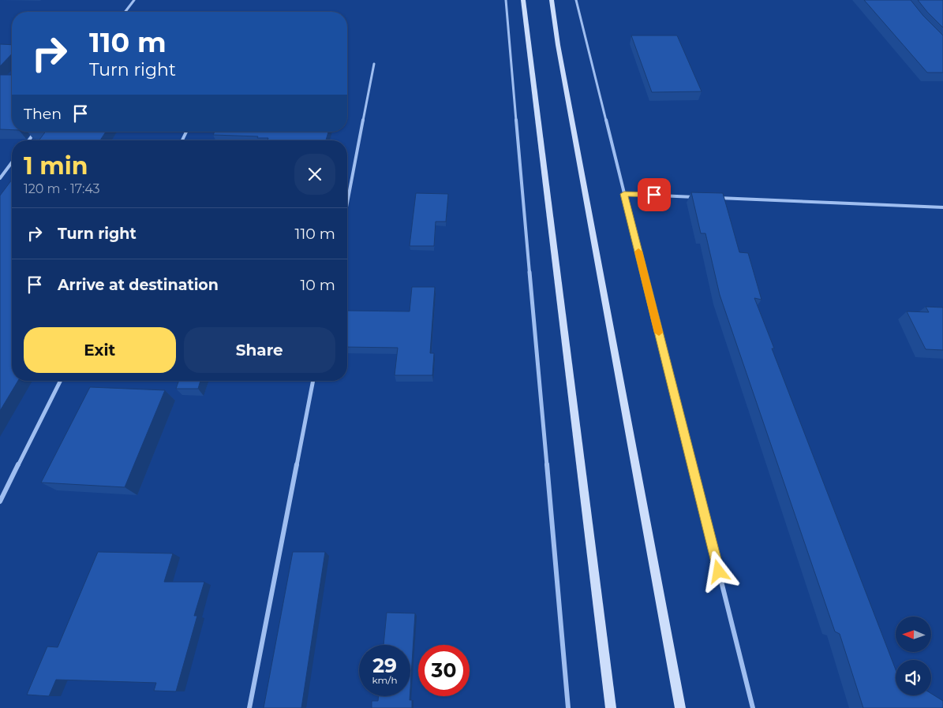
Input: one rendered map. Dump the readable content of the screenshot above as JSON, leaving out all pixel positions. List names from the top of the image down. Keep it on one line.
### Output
{"north":"left","page":{"turn":["110 m","Turn right"],"then":"Then","heading":["1 min","120 m · 17:43"],"list":[{"name":"Turn right","value":"110 m"},{"name":"Arrive at destination","value":"10 m"}],"buttons":["Exit","Share"],"speed":"29 km/h","limit":"30"}}
